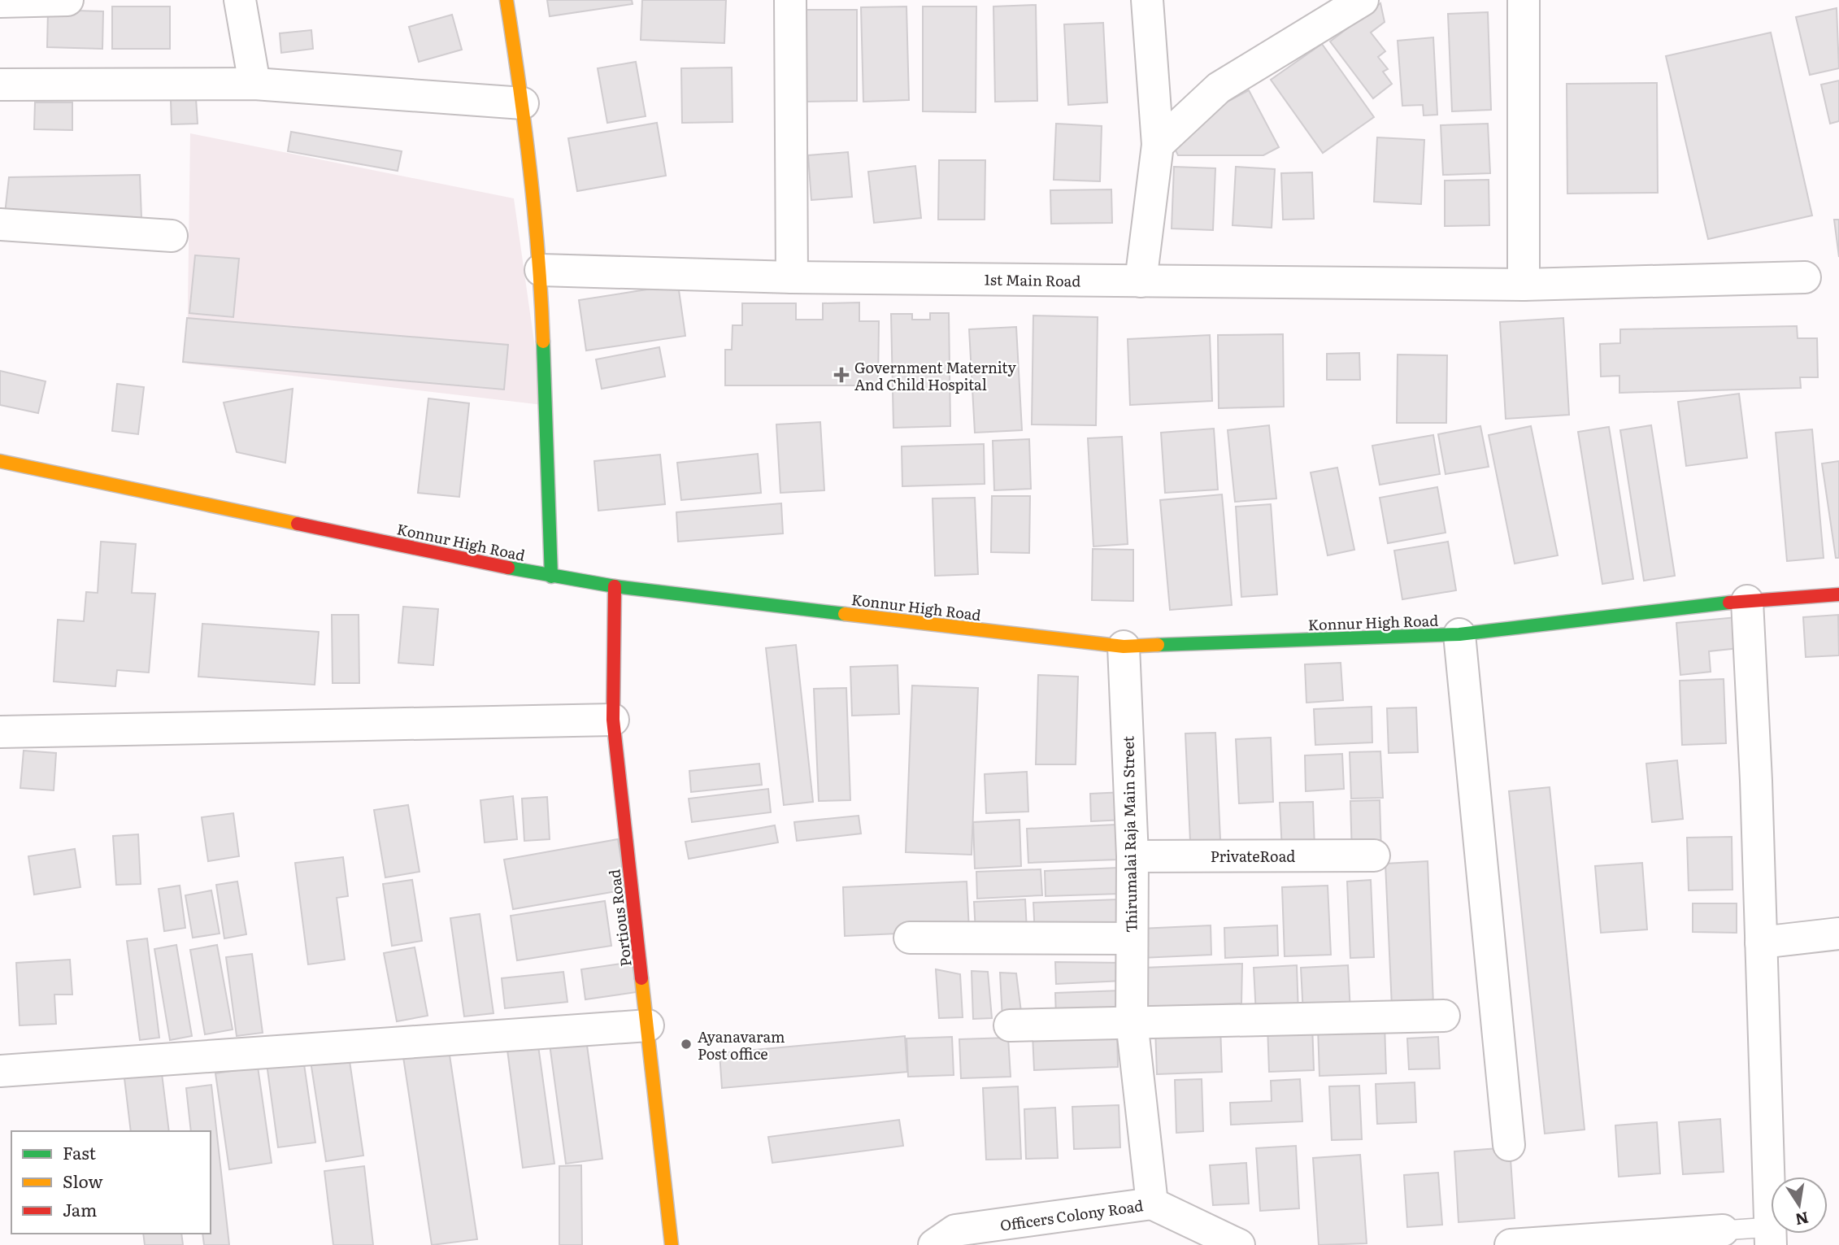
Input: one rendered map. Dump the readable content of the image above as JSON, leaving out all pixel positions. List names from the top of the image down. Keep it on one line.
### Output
{"streets":{"main road":["Konnur High Road","Portious Road"],"street":["1st Main Road","Thirumalai Raja Main Street","PrivateRoad","Officers Colony Road"]},"crossings":[["Konnur High Road","Thirumalai Raja Main Street"],["Konnur High Road","Portious Road"],["Thirumalai Raja Main Street","PrivateRoad"],["Thirumalai Raja Main Street","Officers Colony Road"]],"places":{"health":["Government Maternity And Child Hospital"],"other":["Ayanavaram Post office"]},"legend":["Fast","Slow","Jam"],"north":"bottom"}
